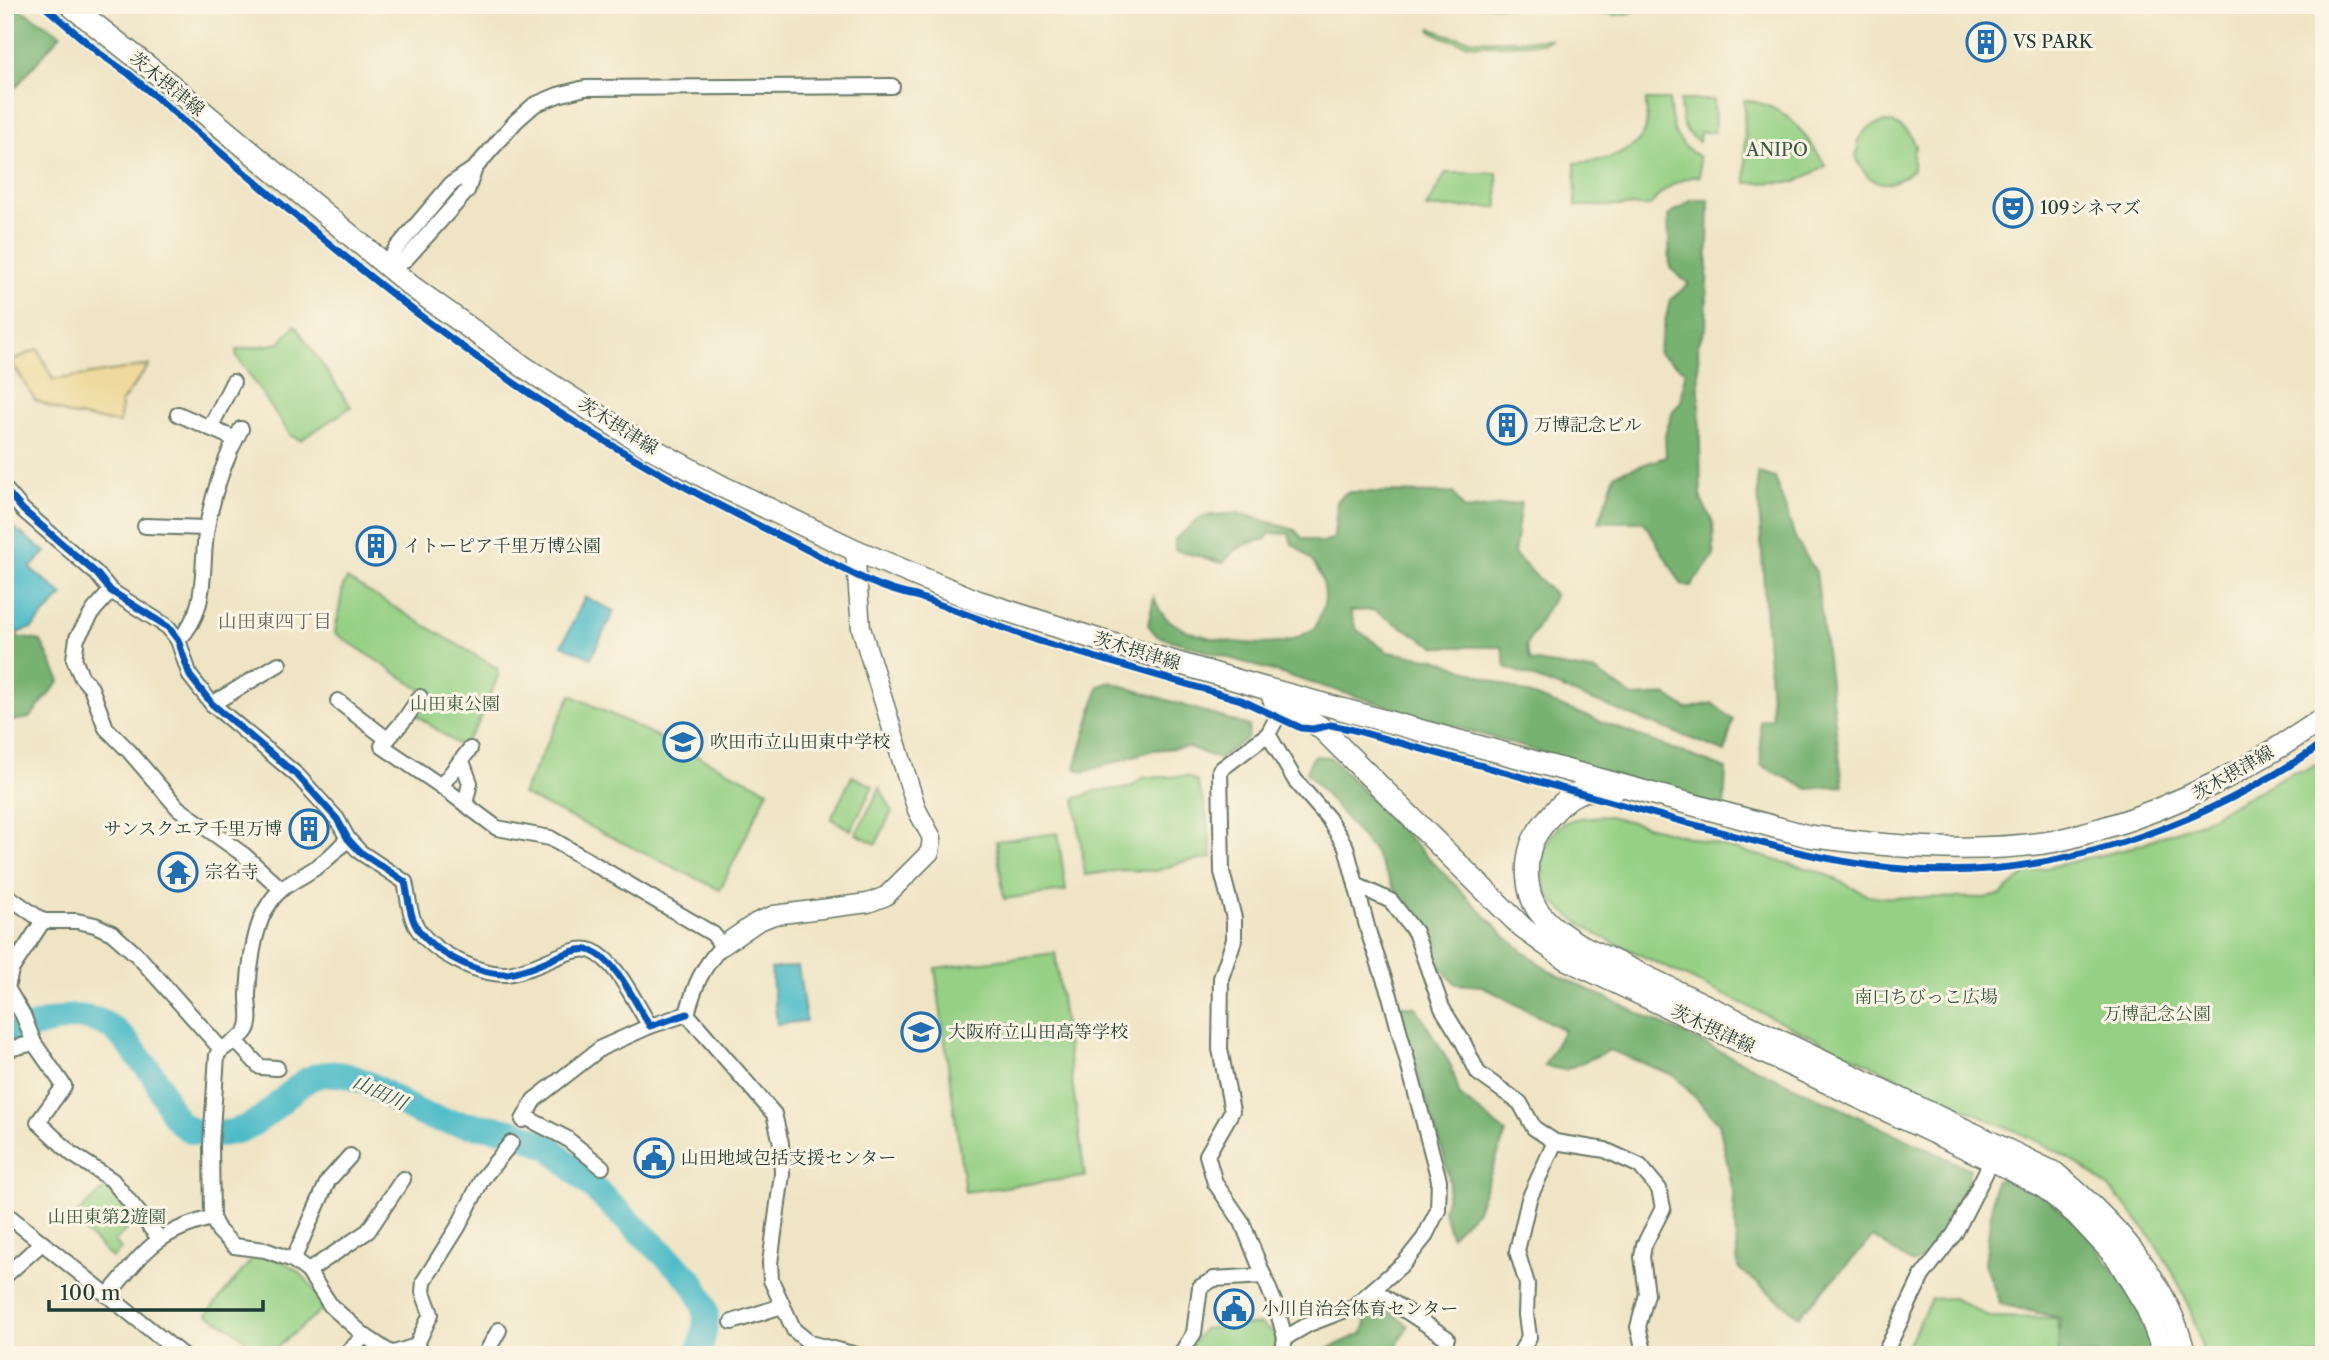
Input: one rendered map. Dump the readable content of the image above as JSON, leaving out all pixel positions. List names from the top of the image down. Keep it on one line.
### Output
{"streets":{"main road":["茨木摂津線"]},"districts":["山田東四丁目"],"water":["山田川"],"parks":["ANIPO","山田東公園","南口ちびっこ広場","万博記念公園","山田東第2遊園"],"places":{"building":["VS PARK","万博記念ビル","イトーピア千里万博公園","サンスクエア千里万博"],"theatre":["109シネマズ"],"school or university":["吹田市立山田東中学校","大阪府立山田高等学校"],"temple":["宗名寺"],"public building":["山田地域包括支援センター","小川自治会体育センター"]},"scale_bar":"100 m"}
